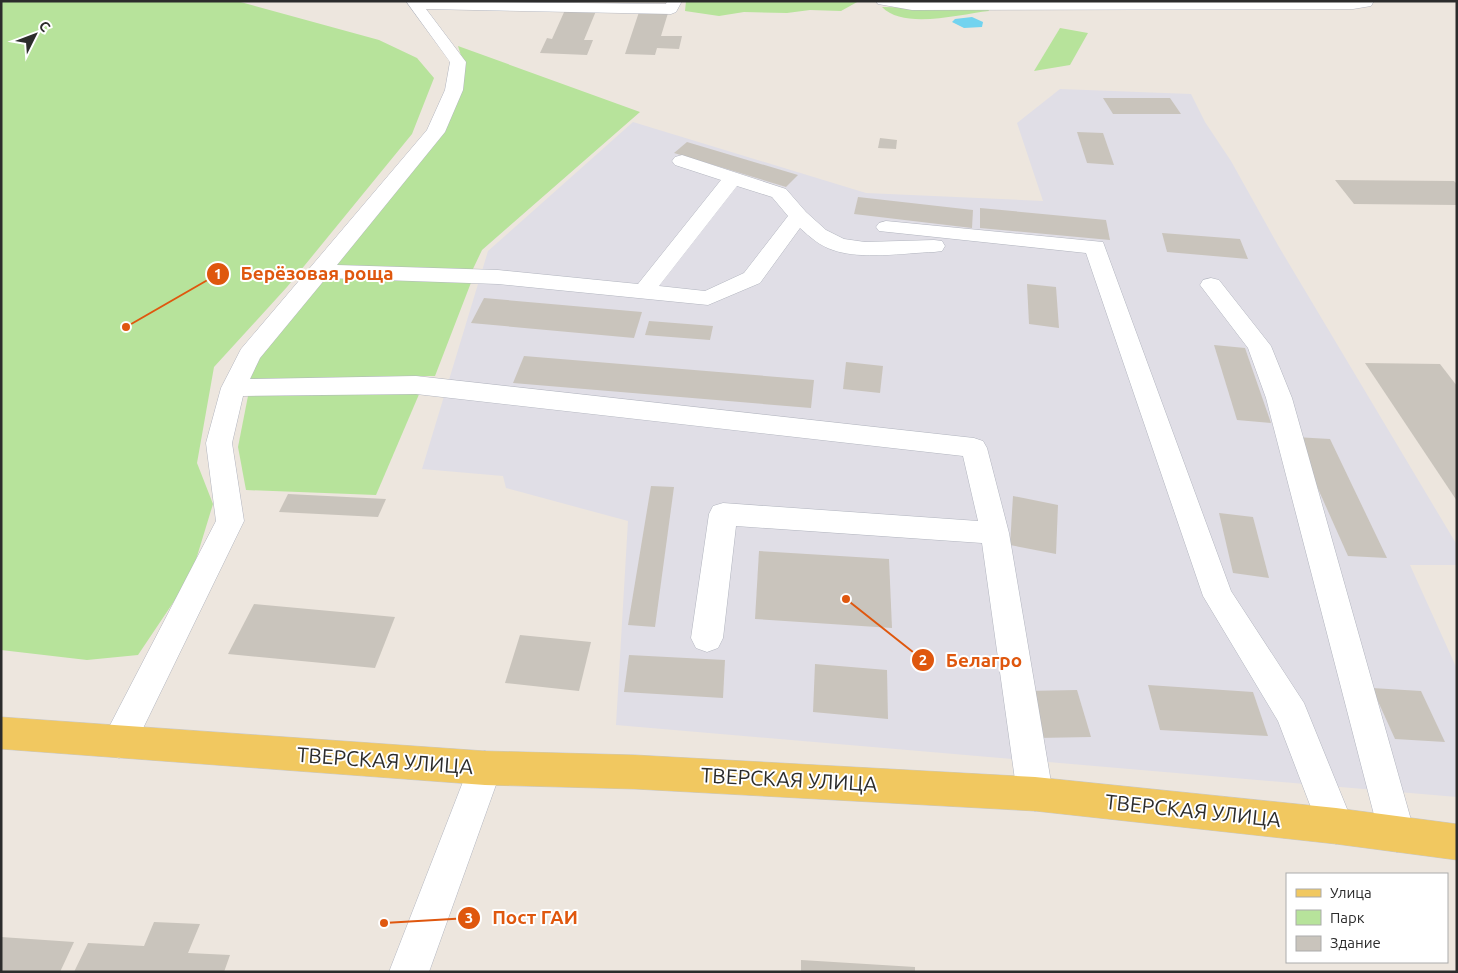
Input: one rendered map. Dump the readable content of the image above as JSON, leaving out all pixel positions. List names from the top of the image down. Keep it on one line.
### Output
{"streets":{"main road":["ТВЕРСКАЯ УЛИЦА"]},"places":["Берёзовая роща","Белагро","Пост ГАИ"],"legend":["Улица","Парк","Здание"],"north":"top right"}
